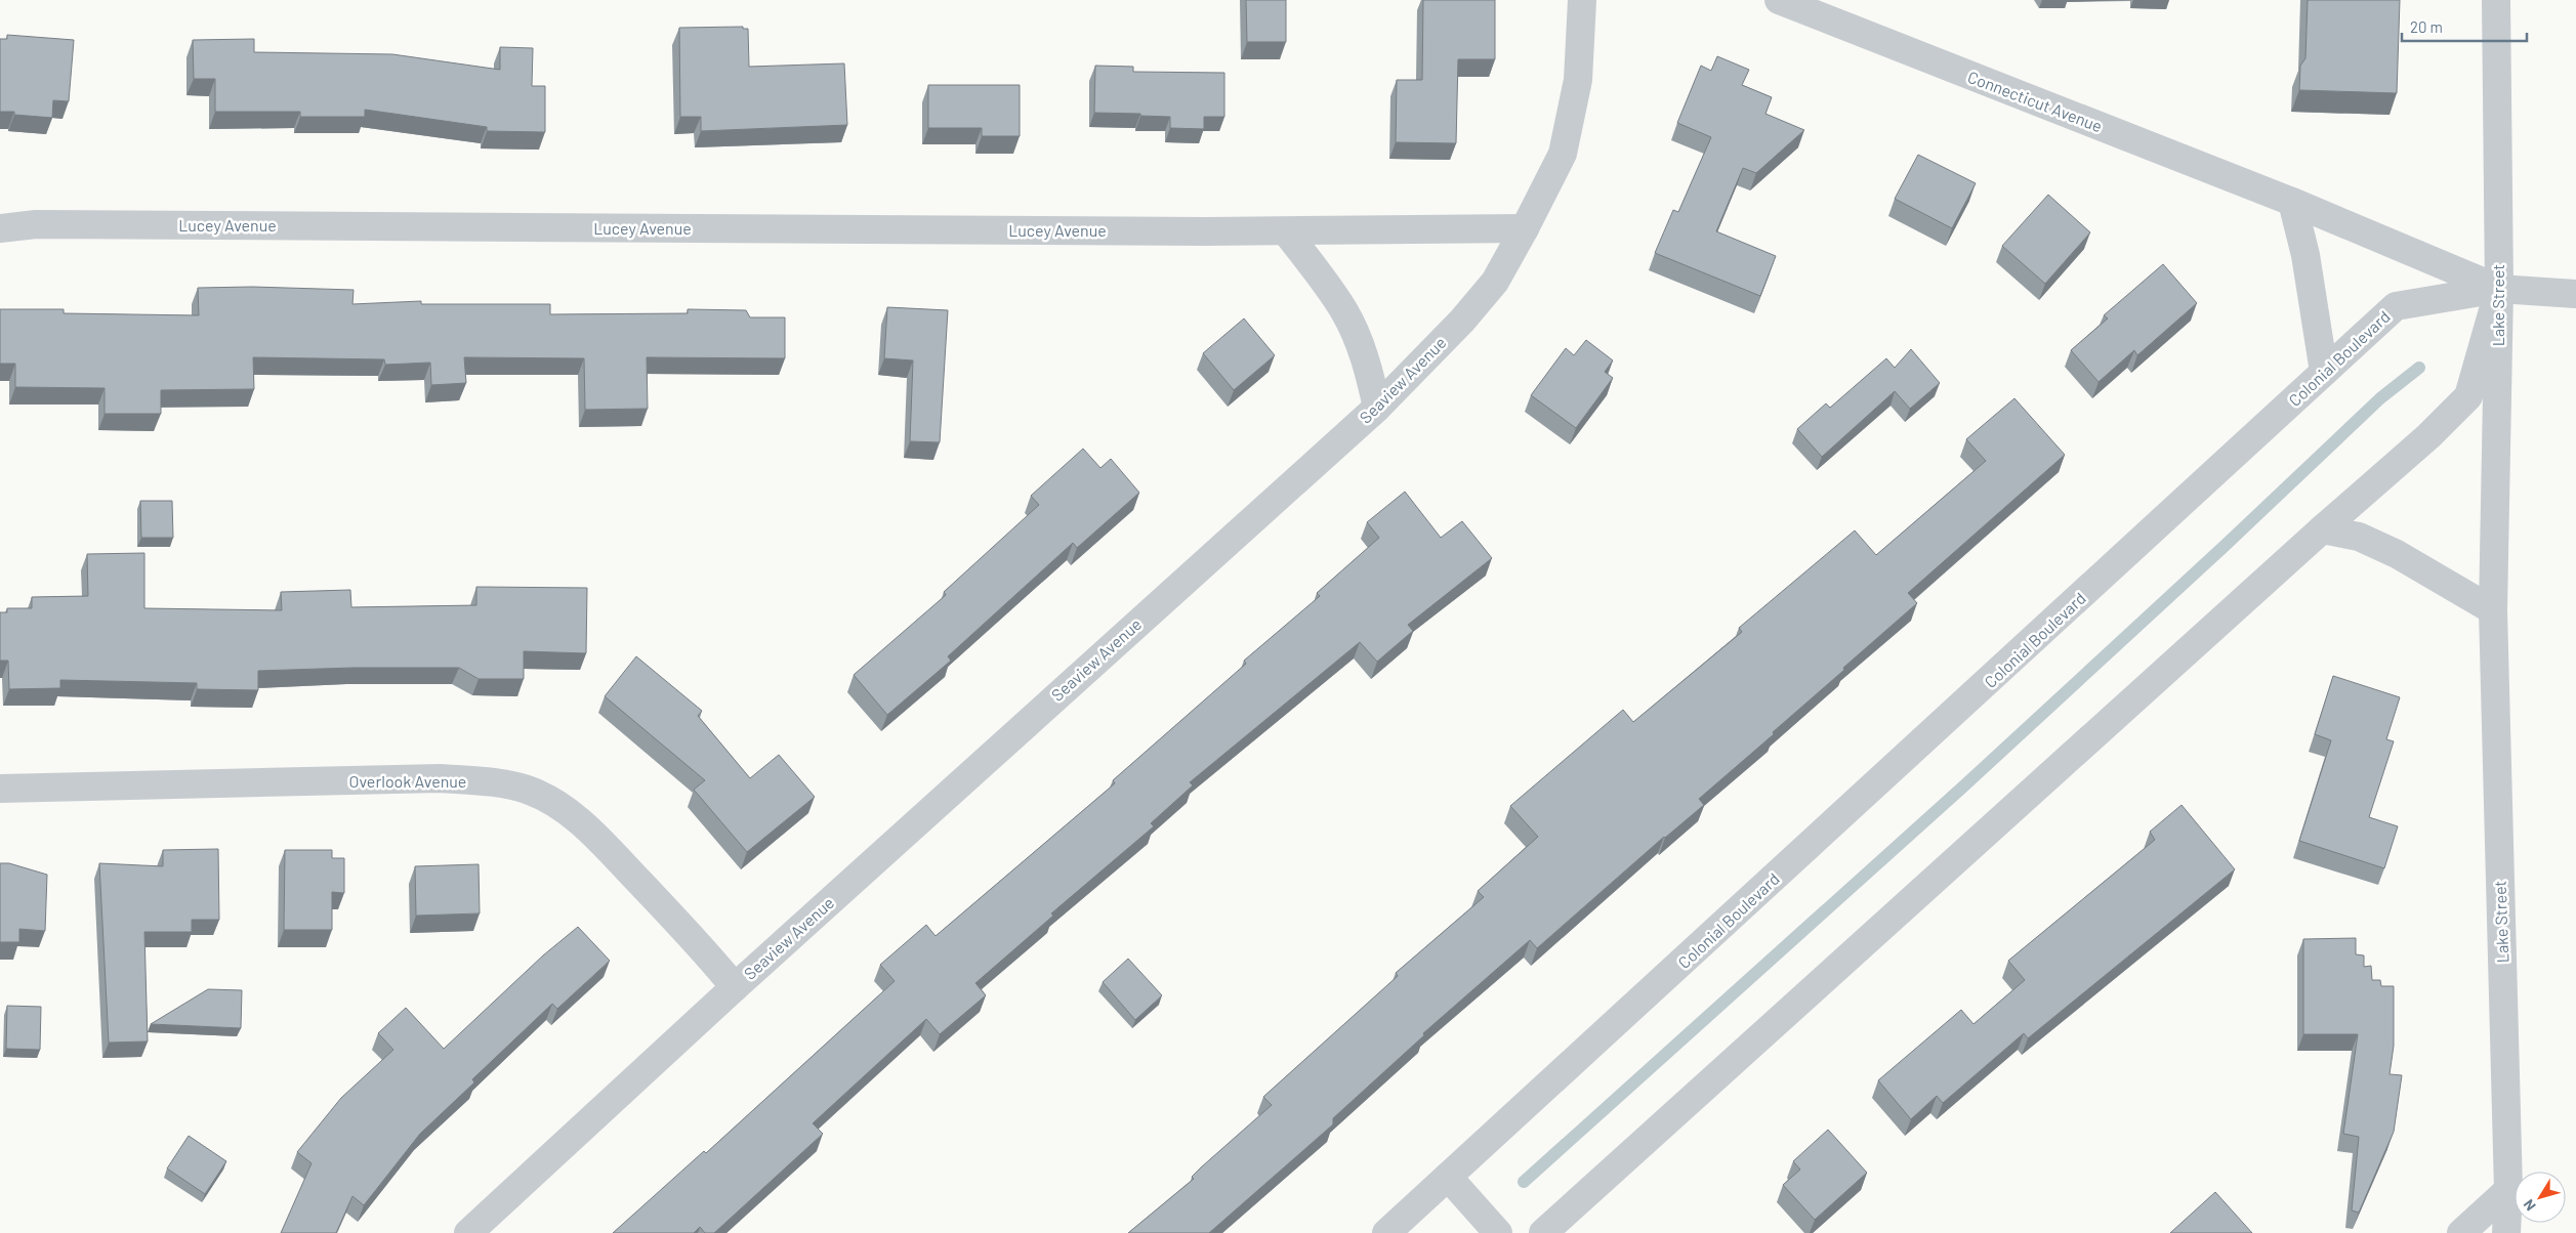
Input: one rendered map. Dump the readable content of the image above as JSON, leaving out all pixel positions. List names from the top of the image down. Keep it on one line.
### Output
{"streets":{"street":["Connecticut Avenue","Lucey Avenue","Lake Street","Colonial Boulevard","Seaview Avenue","Overlook Avenue"]},"crossings":[["Connecticut Avenue","Lake Street"],["Connecticut Avenue","Colonial Boulevard"],["Lucey Avenue","Seaview Avenue"],["Lake Street","Colonial Boulevard"],["Seaview Avenue","Overlook Avenue"]],"scale_bar":"20 m","north":"bottom left"}
